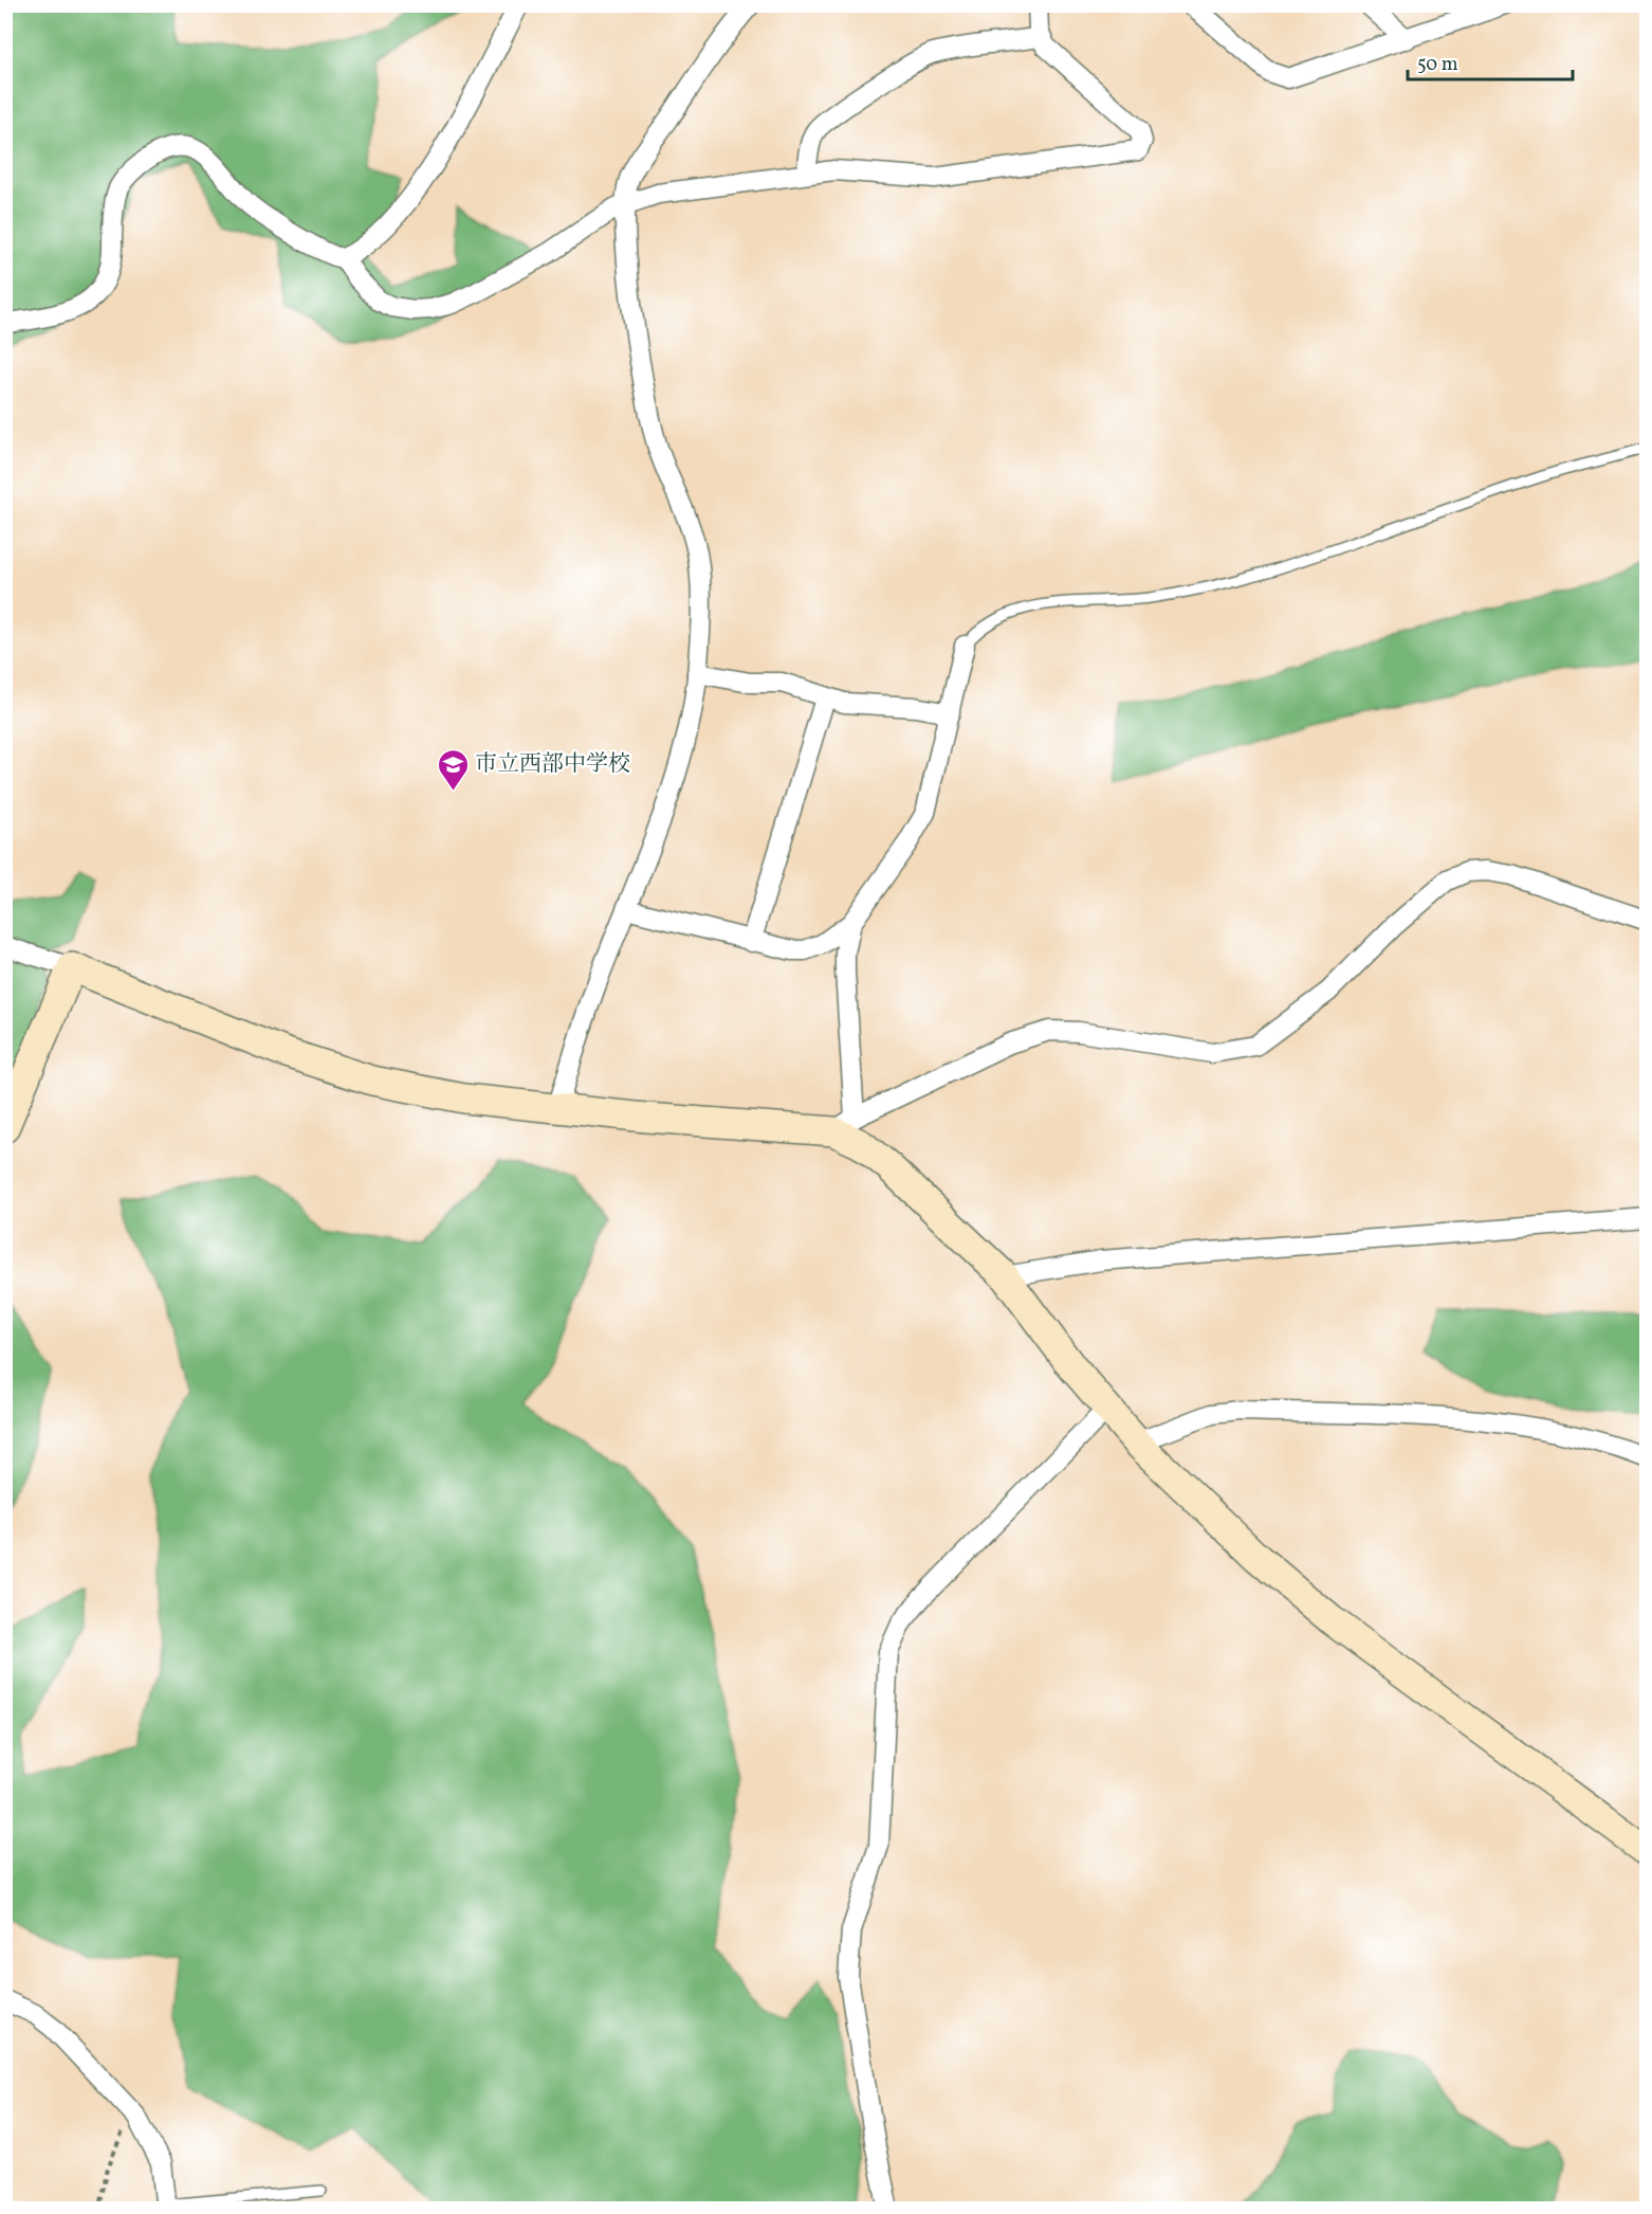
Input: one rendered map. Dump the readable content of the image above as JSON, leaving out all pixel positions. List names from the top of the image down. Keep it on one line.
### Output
{"places":{"school or university":["市立西部中学校"]},"scale_bar":"50 m"}
